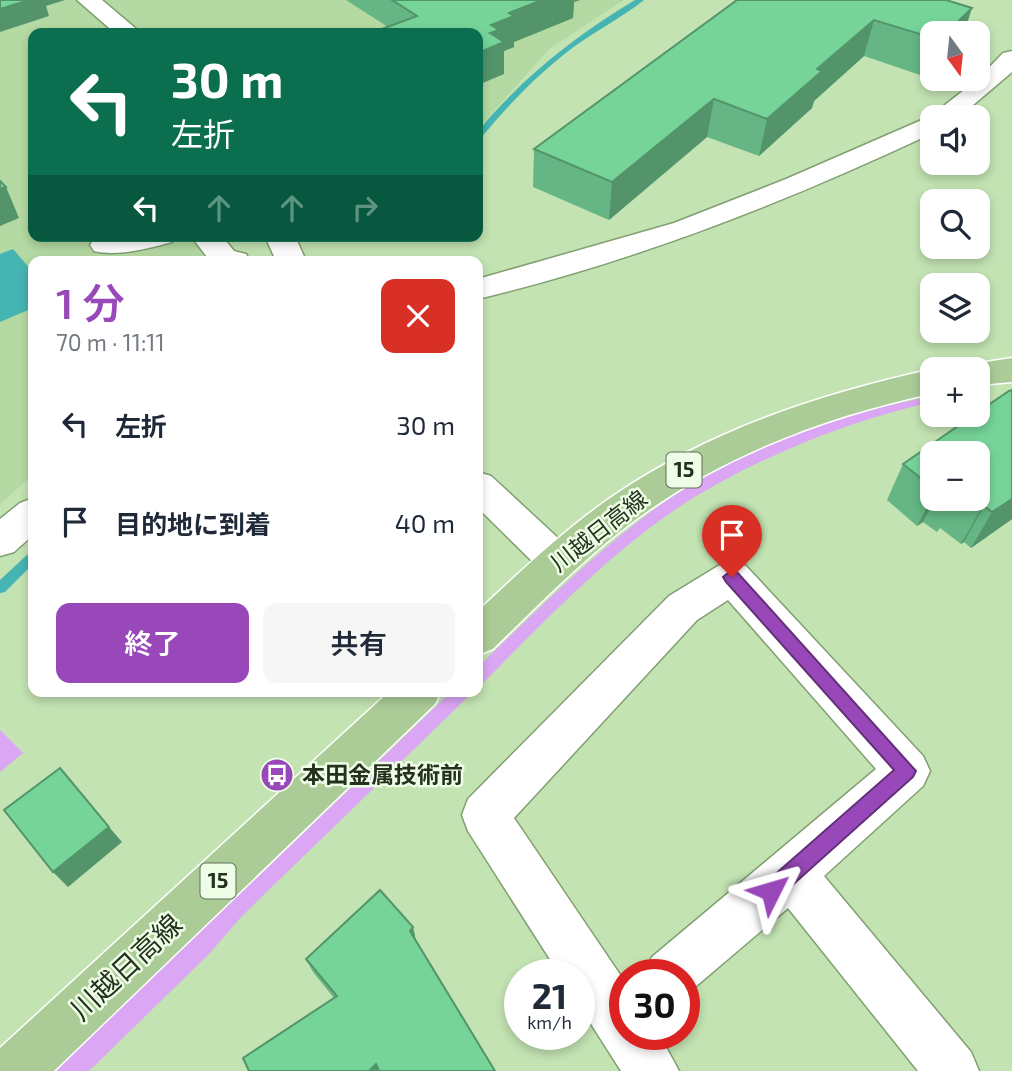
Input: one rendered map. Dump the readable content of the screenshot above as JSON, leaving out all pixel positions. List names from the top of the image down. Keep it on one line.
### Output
{"streets":{"main road":["15","川越日高線"]},"places":{"bus stop":["本田金属技術前"]},"north":"bottom","page":{"map_buttons":["+","−"],"turn":["30 m","左折"],"heading":["1 分","70 m · 11:11"],"list":[{"name":"左折","value":"30 m"},{"name":"目的地に到着","value":"40 m"}],"buttons":["終了","共有"],"speed":"21 km/h","limit":"30"}}
